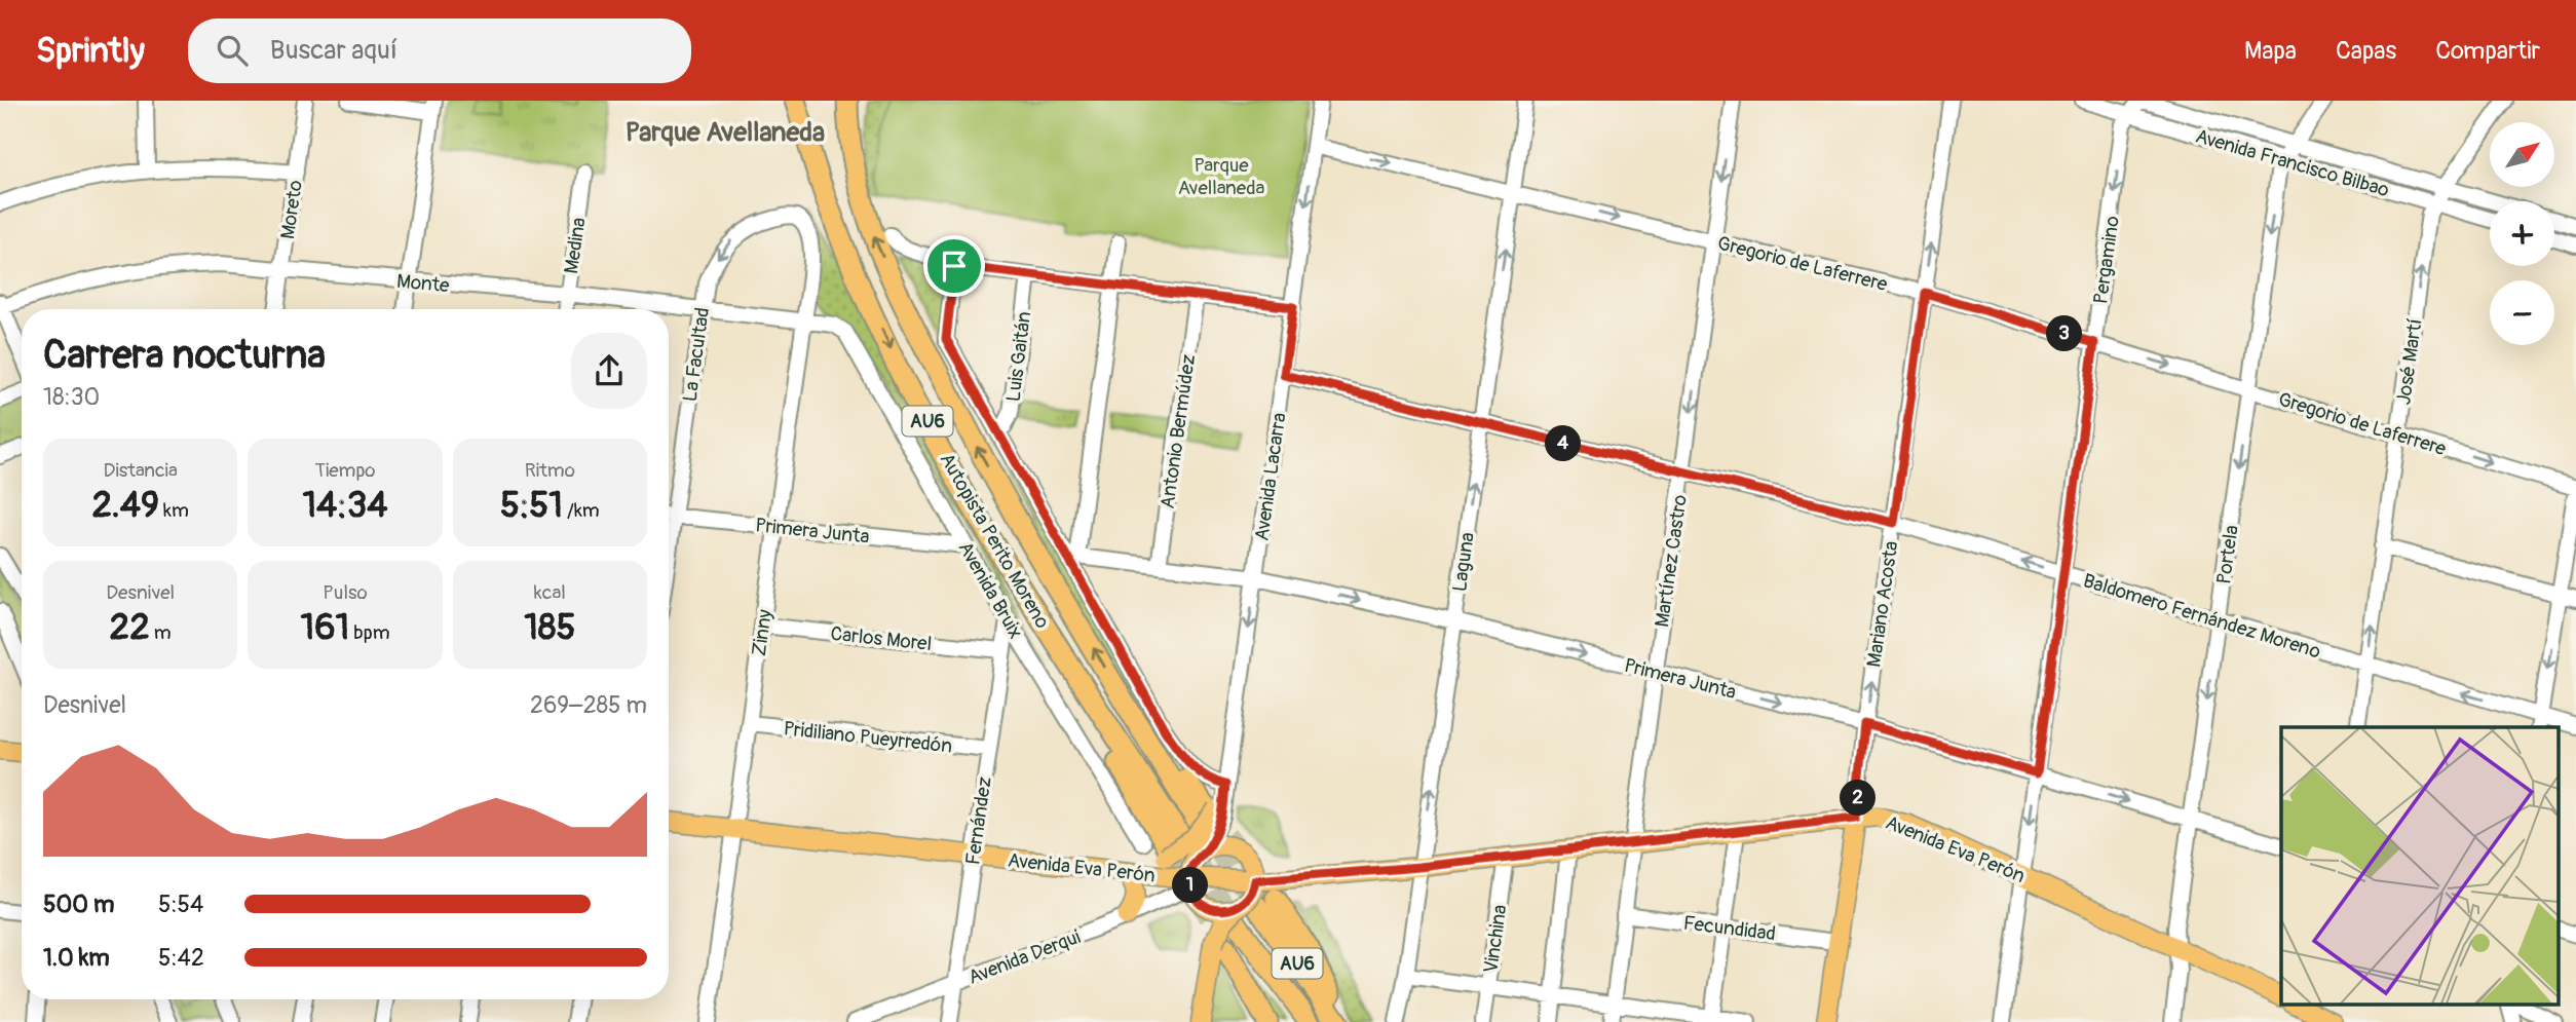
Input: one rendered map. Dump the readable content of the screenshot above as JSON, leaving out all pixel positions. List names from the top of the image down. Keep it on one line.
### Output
{"streets":{"highway":["AU6","Autopista Perito Moreno"],"main road":["Mariano Acosta","Avenida Eva Perón"],"street":["Avenida Francisco Bilbao","Moreto","Medina","Pergamino","Gregorio de Laferrere","Monte","La Facultad","Luis Gaitán","José Martí","Antonio Bermúdez","Avenida Lacarra","Primera Junta","Portela","Martínez Castro","Laguna","Avenida Bruix","Baldomero Fernández Moreno","Zinny","Carlos Morel","Pridiliano Pueyrredón","Fernández","Fecundidad","Vinchina","Avenida Derqui"]},"crossings":[["Avenida Francisco Bilbao","Pergamino"],["Avenida Francisco Bilbao","José Martí"],["Avenida Francisco Bilbao","Portela"],["Moreto","Monte"],["Medina","Monte"],["Pergamino","Gregorio de Laferrere"],["Pergamino","Primera Junta"],["Pergamino","Baldomero Fernández Moreno"],["Pergamino","Avenida Eva Perón"],["Gregorio de Laferrere","José Martí"],["Gregorio de Laferrere","Avenida Lacarra"],["Gregorio de Laferrere","Portela"],["Gregorio de Laferrere","Martínez Castro"],["Gregorio de Laferrere","Laguna"],["Gregorio de Laferrere","Mariano Acosta"],["Monte","La Facultad"],["Monte","Avenida Bruix"],["Monte","Zinny"],["La Facultad","Zinny"],["José Martí","Baldomero Fernández Moreno"],["Antonio Bermúdez","Primera Junta"],["Avenida Lacarra","Primera Junta"],["Avenida Lacarra","Autopista Perito Moreno"],["Avenida Lacarra","Baldomero Fernández Moreno"],["Primera Junta","Portela"],["Primera Junta","Martínez Castro"],["Primera Junta","Laguna"],["Primera Junta","Avenida Bruix"],["Primera Junta","Mariano Acosta"],["Primera Junta","Zinny"],["Portela","Baldomero Fernández Moreno"],["Portela","Avenida Eva Perón"],["Martínez Castro","Baldomero Fernández Moreno"],["Martínez Castro","Avenida Eva Perón"],["Martínez Castro","Fecundidad"],["Laguna","Baldomero Fernández Moreno"],["Laguna","Avenida Eva Perón"],["Avenida Bruix","Fernández"],["Mariano Acosta","Baldomero Fernández Moreno"],["Mariano Acosta","Avenida Eva Perón"],["Mariano Acosta","Fecundidad"],["Zinny","Carlos Morel"],["Zinny","Pridiliano Pueyrredón"],["Zinny","Avenida Eva Perón"],["Carlos Morel","Fernández"],["Pridiliano Pueyrredón","Fernández"],["Fernández","Avenida Eva Perón"],["Fernández","Avenida Derqui"],["Avenida Eva Perón","Vinchina"],["Avenida Eva Perón","Avenida Derqui"]],"one_way":["Pergamino","Gregorio de Laferrere","La Facultad","José Martí","Avenida Lacarra","Primera Junta","Portela","Martínez Castro","Laguna","Mariano Acosta"],"districts":["Parque Avellaneda"],"parks":["Parque Avellaneda"],"north":"top right","page":{"header":"Sprintly","search":"Buscar aquí","nav":["Mapa","Capas","Compartir"],"map_buttons":["+","−"],"heading":["Carrera nocturna","18:30"],"pins":["3","4","2","1"],"stats":[["Distancia","2.49 km"],["Tiempo","14:34"],["Ritmo","5:51 /km"],["Desnivel","22 m"],["Pulso","161 bpm"],["kcal","185"]],"chart":["Desnivel","269–285 m"],"list":[{"name":"500 m","note":"5:54"},{"name":"1.0 km","note":"5:42"}]}}
